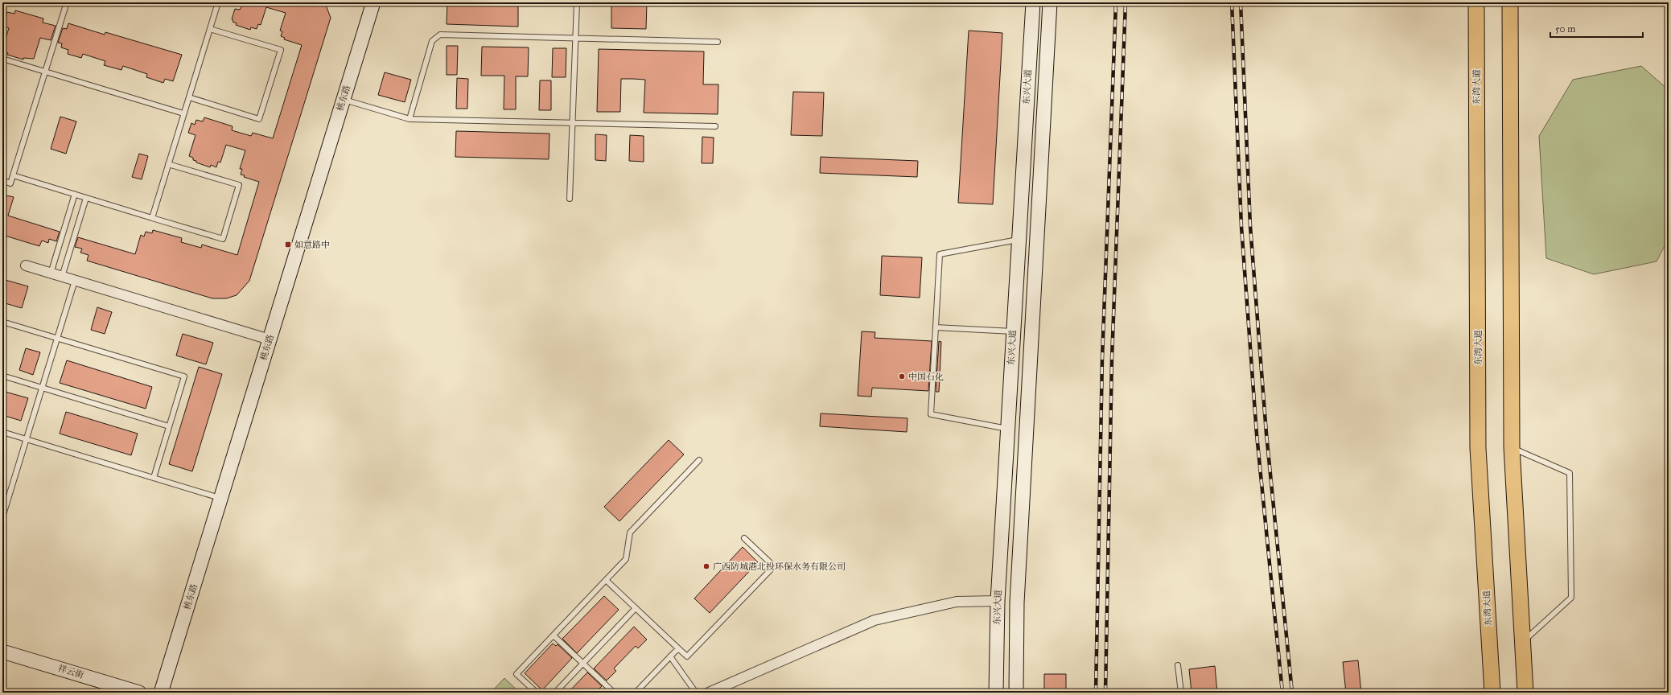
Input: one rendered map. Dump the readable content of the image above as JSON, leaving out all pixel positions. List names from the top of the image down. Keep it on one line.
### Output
{"streets":{"main road":["东兴大道","东湾大道","桃东路","祥云街"]},"places":{"transit":["如意路中"],"other":["中国石化","广西防城港北投环保水务有限公司"]},"scale_bar":"50 m"}
